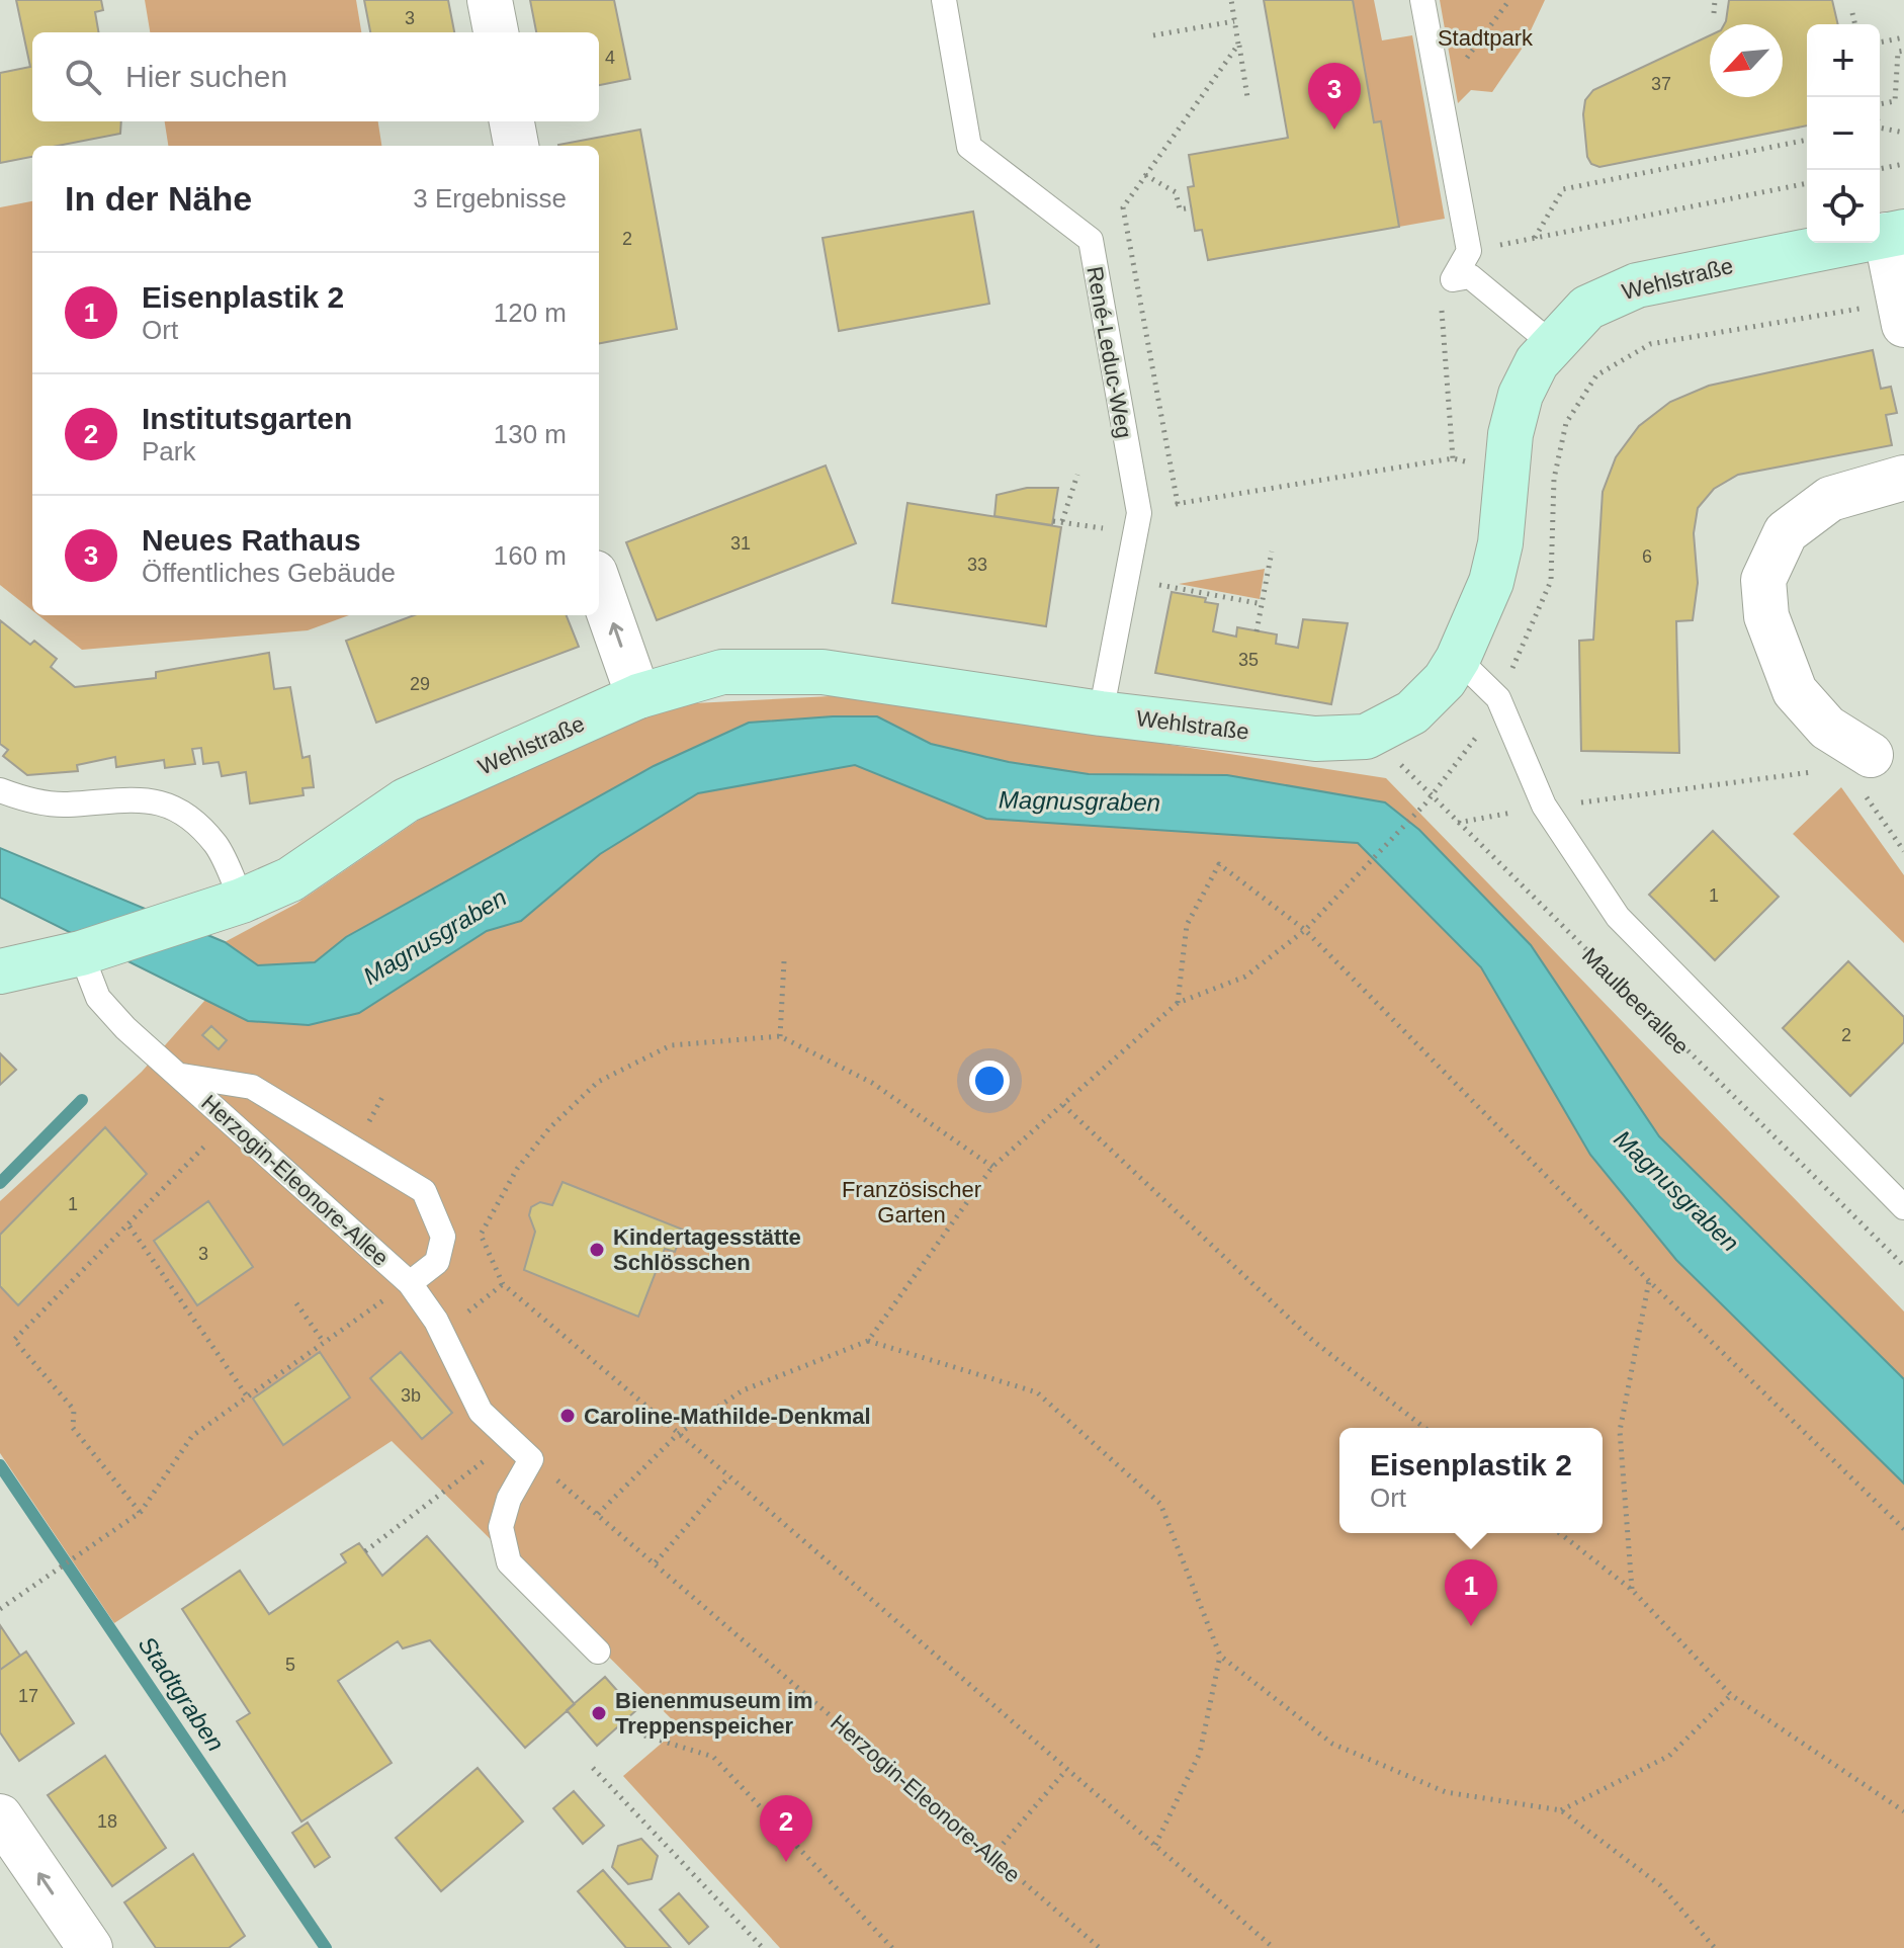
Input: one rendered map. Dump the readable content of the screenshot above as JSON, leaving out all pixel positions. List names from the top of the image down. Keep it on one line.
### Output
{"streets":{"street":["Wehlstraße"],"lane":["René-Leduc-Weg","Maulbeerallee","Herzogin-Eleonore-Allee"]},"crossings":[["Wehlstraße","René-Leduc-Weg"],["Wehlstraße","Maulbeerallee"],["Wehlstraße","Herzogin-Eleonore-Allee"]],"water":["Magnusgraben","Stadtgraben"],"parks":["Stadtpark","Französischer Garten"],"places":["Kindertagesstätte Schlösschen","Caroline-Mathilde-Denkmal","Bienenmuseum im Treppenspeicher"],"house_numbers":["3","4","37","2","31","6","33","35","29","1","2","1","3","3b","5","17","18"],"north":"bottom left","page":{"map_buttons":["+","−"],"search":"Hier suchen","pins":["3","1","2"],"heading":["In der Nähe","3 Ergebnisse"],"list":[{"mark":"1","name":"Eisenplastik 2","note":"Ort","value":"120 m"},{"mark":"2","name":"Institutsgarten","note":"Park","value":"130 m"},{"mark":"3","name":"Neues Rathaus","note":"Öffentliches Gebäude","value":"160 m"}],"popup":["Eisenplastik 2","Ort"]}}
